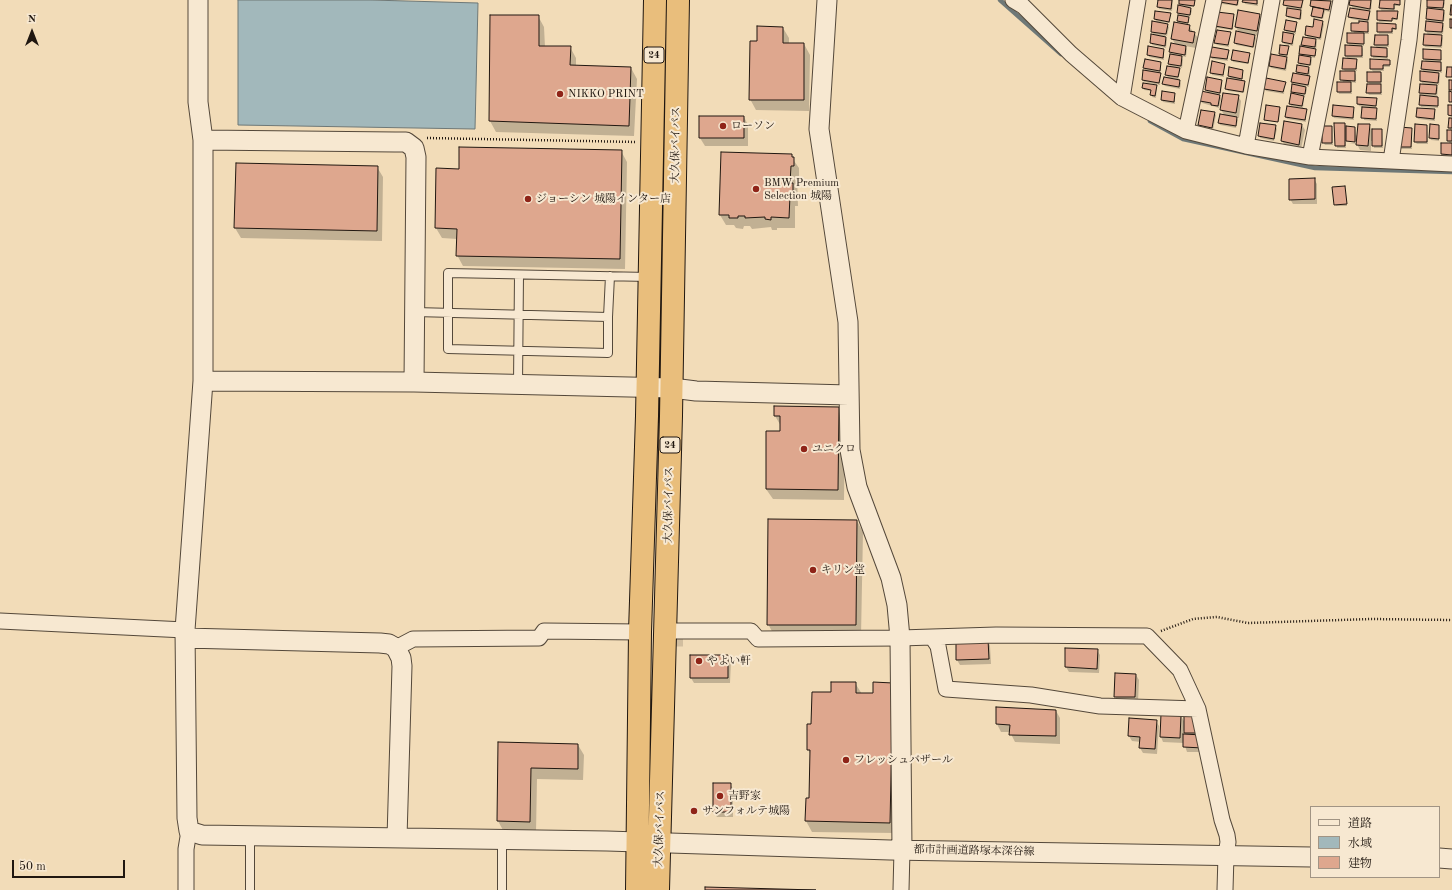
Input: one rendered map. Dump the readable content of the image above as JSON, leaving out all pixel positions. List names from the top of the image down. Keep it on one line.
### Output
{"streets":{"highway":["24","大久保バイパス"],"street":["都市計画道路塚本深谷線"]},"crossings":[["大久保バイパス","都市計画道路塚本深谷線"]],"places":["NIKKO PRINT","ローソン","BMW Premium Selection 城陽","ジョーシン 城陽インター店","ユニクロ","キリン堂","やよい軒","フレッシュバザール","吉野家","サンフォルテ城陽"],"legend":["道路","水域","建物"],"scale_bar":"50 m","north":"top"}
